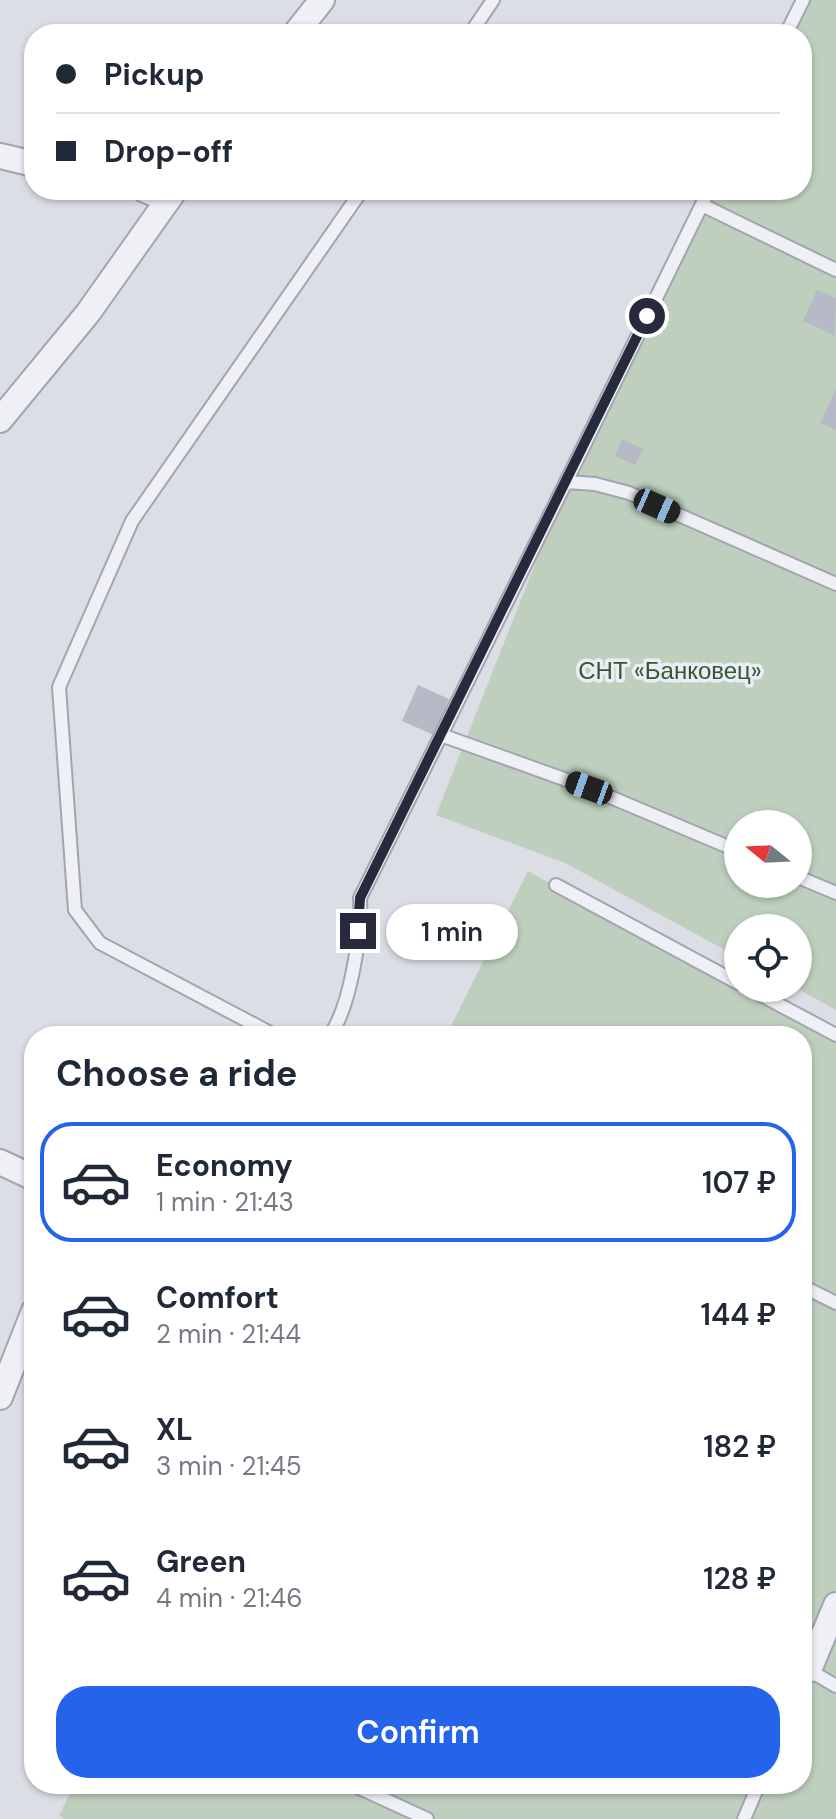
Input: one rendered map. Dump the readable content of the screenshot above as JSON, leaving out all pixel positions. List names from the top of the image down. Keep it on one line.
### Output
{"parks":["СНТ «Банковец»"],"north":"left","page":{"banner":["Pickup","Drop-off"],"bubble":"1 min","heading":"Choose a ride","list":[{"name":"Economy","note":"1 min · 21:43","value":"107 ₽"},{"name":"Comfort","note":"2 min · 21:44","value":"144 ₽"},{"name":"XL","note":"3 min · 21:45","value":"182 ₽"},{"name":"Green","note":"4 min · 21:46","value":"128 ₽"}],"buttons":"Confirm"}}
